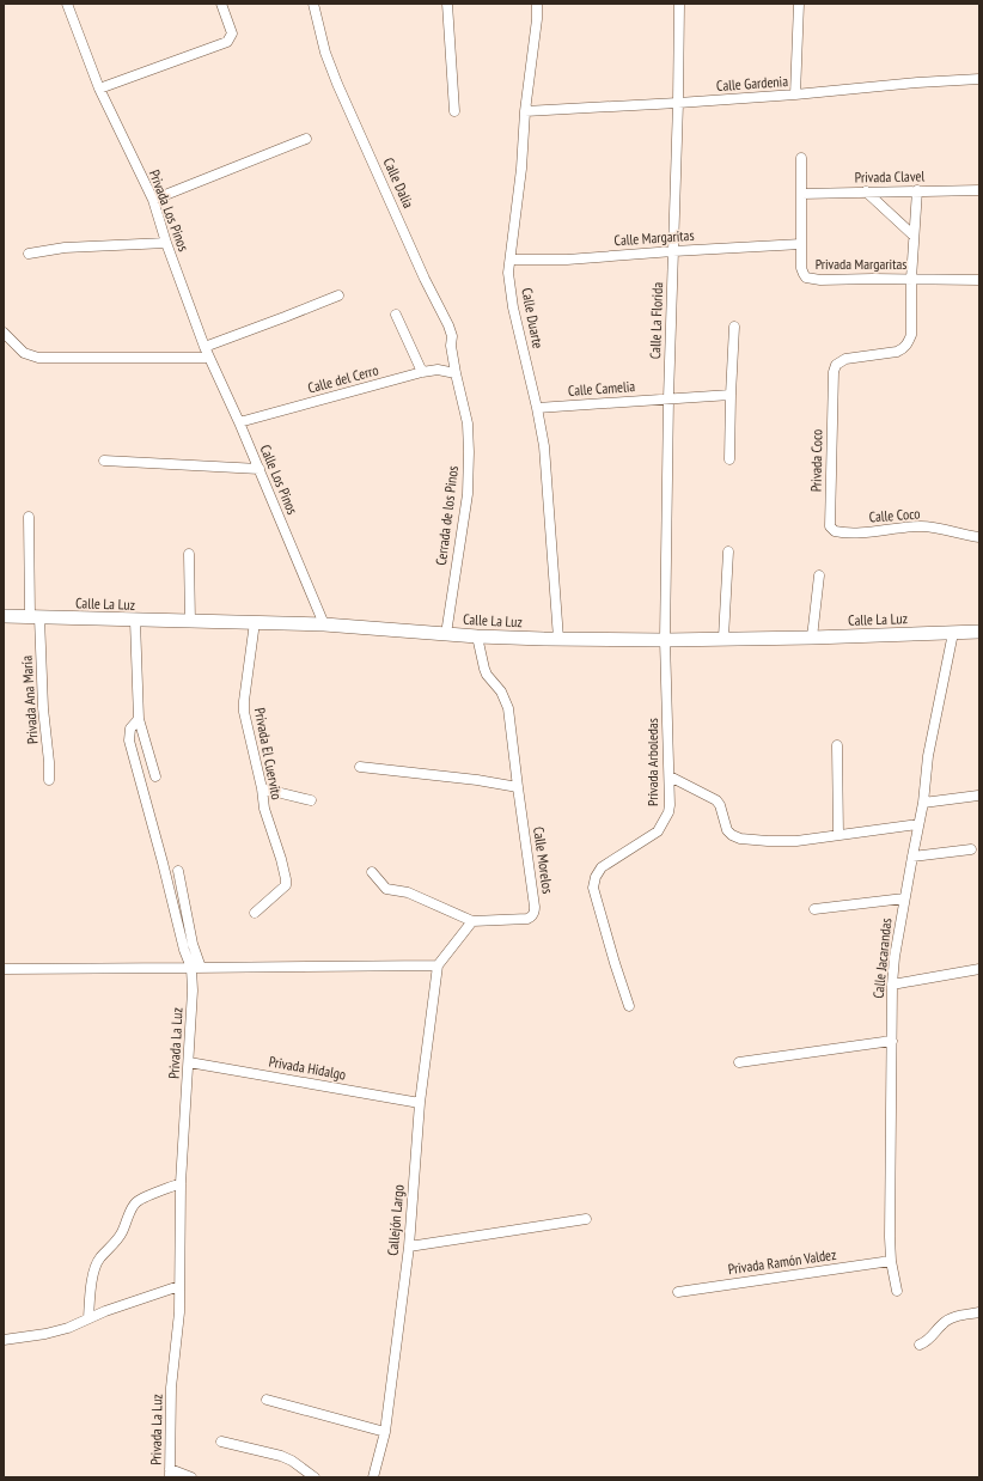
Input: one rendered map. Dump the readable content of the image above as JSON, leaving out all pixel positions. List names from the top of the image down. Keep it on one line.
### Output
{"streets":{"street":["Calle Gardenia","Privada Clavel","Calle Dalia","Privada Los Pinos","Calle Margaritas","Privada Margaritas","Calle Duarte","Calle La Florida","Calle del Cerro","Calle Camelia","Privada Coco","Calle Los Pinos","Cerrada de los Pinos","Calle Coco","Calle La Luz","Privada Ana María","Privada El Cuervito","Privada Arboledas","Calle Morelos","Calle Jacarandas","Privada La Luz","Privada Hidalgo","Callejón Largo","Privada Ramón Valdez"]},"crossings":[["Calle Gardenia","Calle Duarte"],["Calle Gardenia","Calle La Florida"],["Privada Clavel","Privada Margaritas"],["Calle Dalia","Calle del Cerro"],["Calle Dalia","Cerrada de los Pinos"],["Privada Los Pinos","Calle Los Pinos"],["Calle Margaritas","Privada Margaritas"],["Calle Margaritas","Calle Duarte"],["Calle Margaritas","Calle La Florida"],["Privada Margaritas","Privada Coco"],["Calle Duarte","Calle Camelia"],["Calle Duarte","Calle La Luz"],["Calle La Florida","Calle Camelia"],["Calle La Florida","Calle La Luz"],["Calle La Florida","Privada Arboledas"],["Calle del Cerro","Calle Los Pinos"],["Calle del Cerro","Cerrada de los Pinos"],["Privada Coco","Calle Coco"],["Calle Los Pinos","Calle La Luz"],["Cerrada de los Pinos","Calle La Luz"],["Calle La Luz","Privada Ana María"],["Calle La Luz","Privada El Cuervito"],["Calle La Luz","Privada Arboledas"],["Calle La Luz","Calle Morelos"],["Calle La Luz","Calle Jacarandas"],["Calle La Luz","Privada La Luz"],["Calle Jacarandas","Privada Ramón Valdez"],["Privada La Luz","Privada Hidalgo"],["Privada Hidalgo","Callejón Largo"]]}
